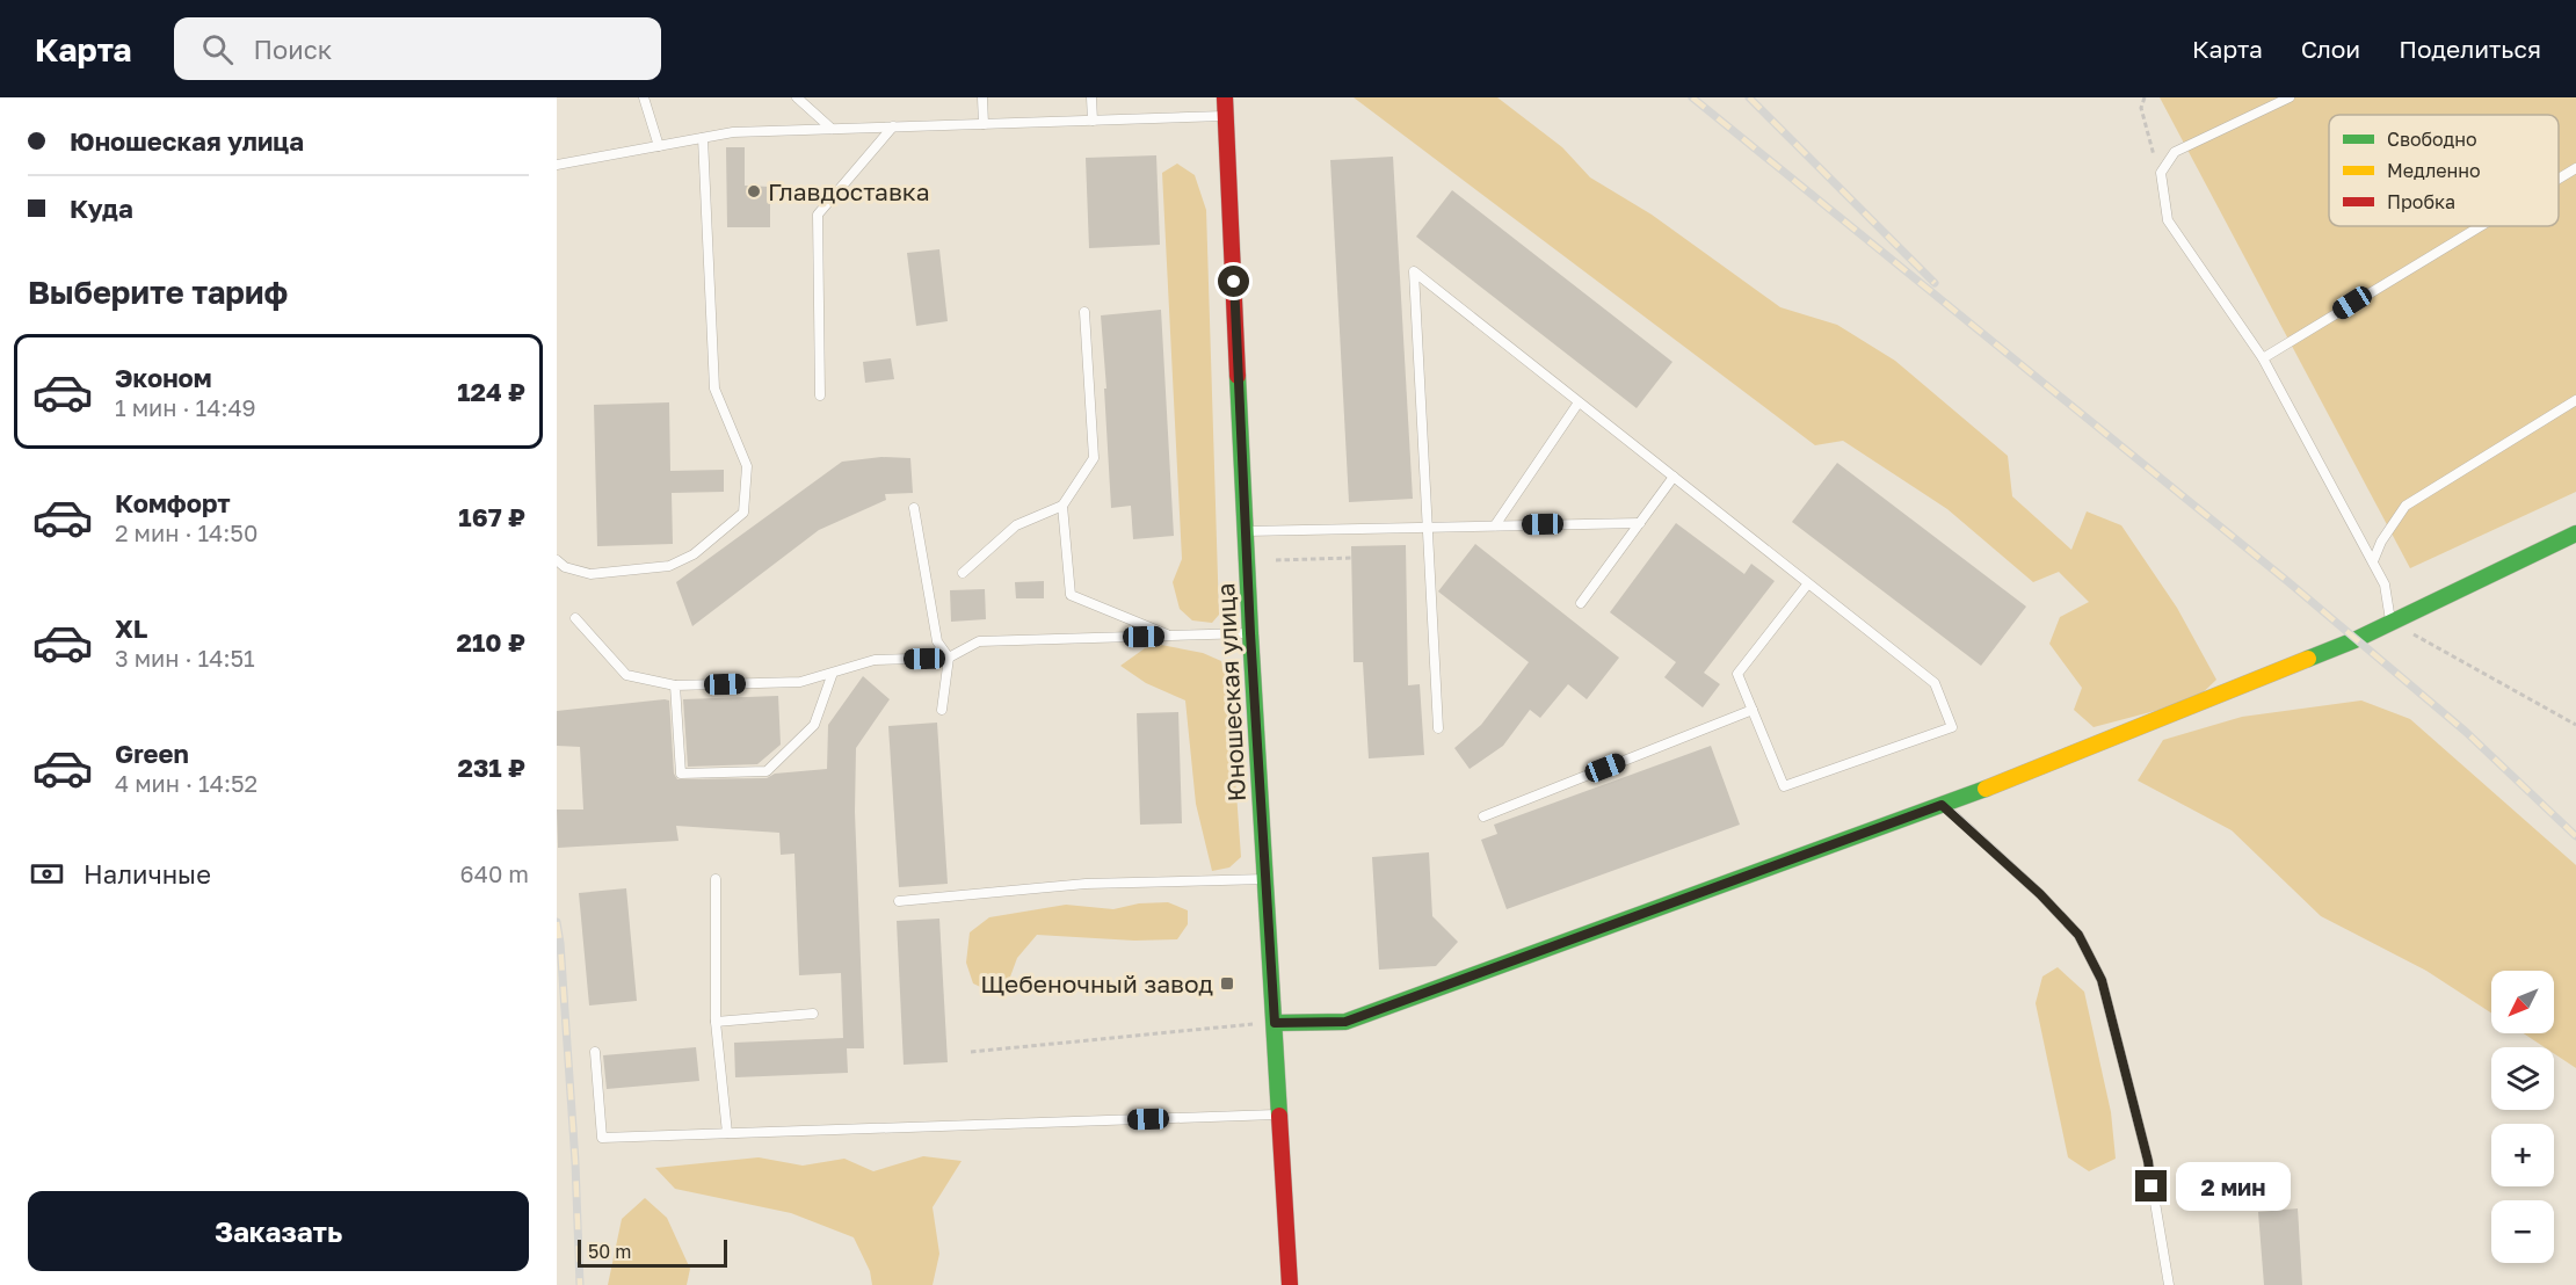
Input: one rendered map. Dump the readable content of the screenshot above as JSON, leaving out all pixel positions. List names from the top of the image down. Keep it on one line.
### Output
{"streets":{"street":["Юношеская улица"]},"places":{"other":["Главдоставка"],"transit":["Щебеночный завод"]},"legend":["Свободно","Медленно","Пробка"],"scale_bar":"50 m","north":"bottom left","page":{"header":"Карта","search":"Поиск","nav":["Карта","Слои","Поделиться"],"banner":["Юношеская улица","Куда"],"heading":"Выберите тариф","list":[{"name":"Эконом","note":"1 мин · 14:49","value":"124 ₽"},{"name":"Комфорт","note":"2 мин · 14:50","value":"167 ₽"},{"name":"XL","note":"3 мин · 14:51","value":"210 ₽"},{"name":"Green","note":"4 мин · 14:52","value":"231 ₽"}],"pay":["Наличные","640 m"],"map_buttons":["+","−"],"bubble":"2 мин","buttons":"Заказать","scale":"50 m"}}
